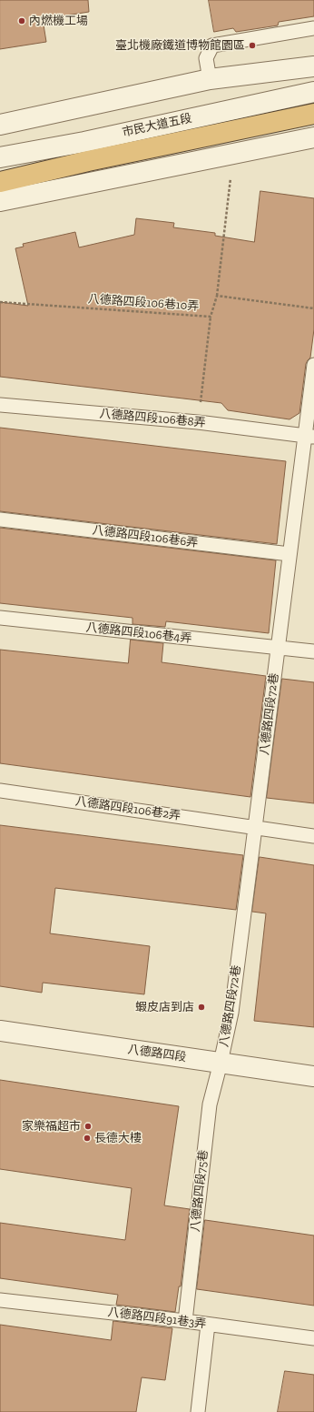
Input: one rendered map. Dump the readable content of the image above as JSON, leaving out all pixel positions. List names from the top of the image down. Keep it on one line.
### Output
{"streets":{"street":["市民大道五段","八德路四段"],"lane":["八德路四段106巷8弄","八德路四段106巷6弄","八德路四段106巷4弄","八德路四段72巷","八德路四段106巷2弄","八德路四段75巷","八德路四段91巷3弄"],"path":["八德路四段106巷10弄"]},"crossings":[["八德路四段106巷8弄","八德路四段72巷"],["八德路四段106巷6弄","八德路四段72巷"],["八德路四段106巷4弄","八德路四段72巷"],["八德路四段72巷","八德路四段106巷2弄"],["八德路四段72巷","八德路四段"],["八德路四段72巷","八德路四段75巷"],["八德路四段","八德路四段75巷"],["八德路四段75巷","八德路四段91巷3弄"]],"places":["內燃機工場","臺北機廠鐵道博物館園區","蝦皮店到店","家樂福超市","長德大樓"]}
